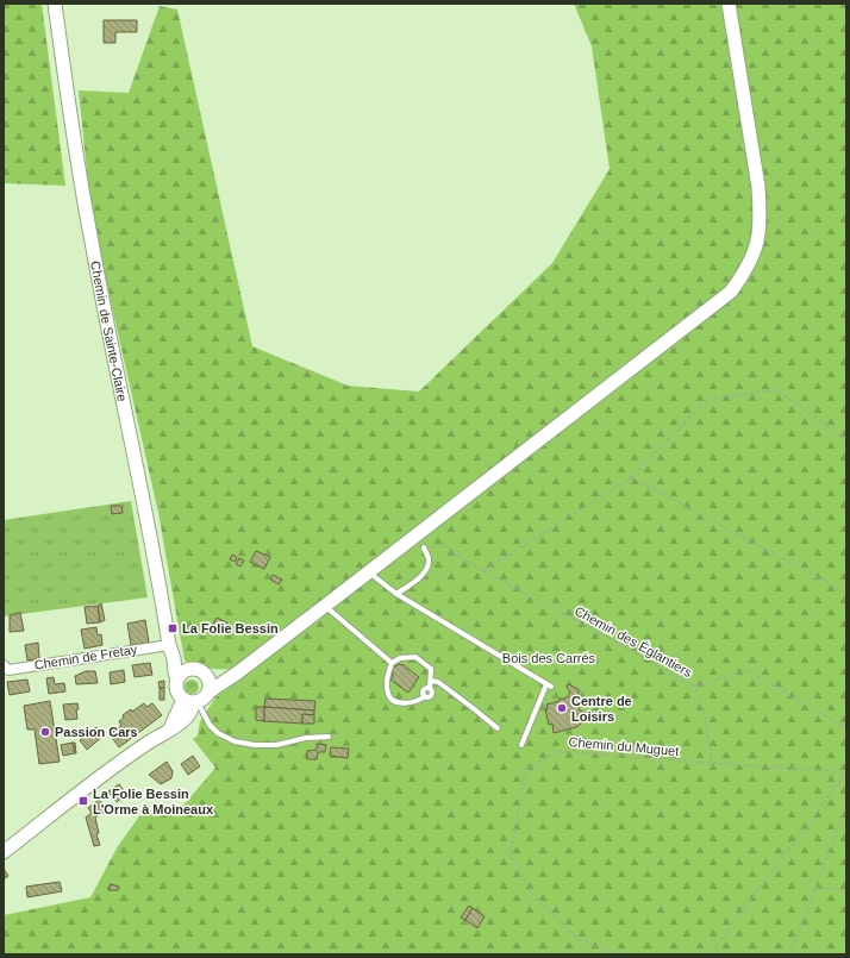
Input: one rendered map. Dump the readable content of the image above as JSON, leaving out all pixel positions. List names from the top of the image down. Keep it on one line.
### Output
{"streets":{"main road":["Chemin de Sainte-Claire"],"street":["Chemin de Fretay"],"path":["Chemin des Églantiers","Chemin du Muguet"]},"crossings":[["Chemin de Sainte-Claire","Chemin de Fretay"],["Chemin des Églantiers","Chemin du Muguet"]],"parks":["Bois des Carrés"],"places":{"transit":["La Folie Bessin","La Folie Bessin L'Orme à Moineaux"],"other":["Centre de Loisirs","Passion Cars"]}}
